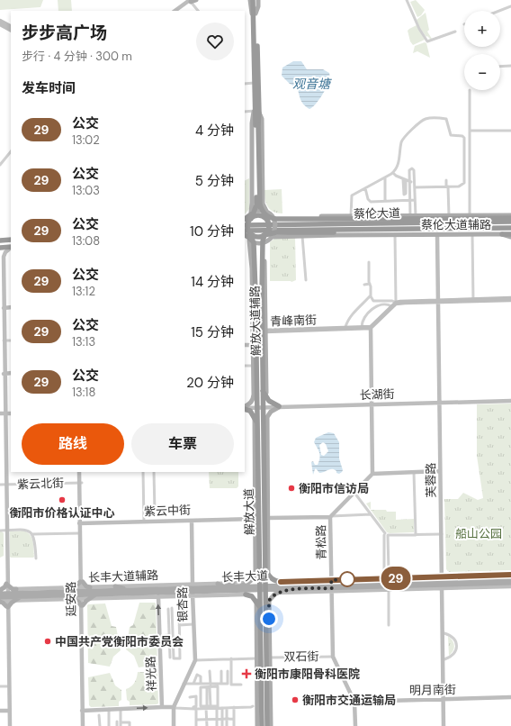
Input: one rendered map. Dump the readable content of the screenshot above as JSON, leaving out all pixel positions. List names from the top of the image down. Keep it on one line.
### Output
{"streets":{"highway":["蔡伦大道","解放大道"],"main road":["蔡伦大道辅路","解放大道辅路","长丰大道"],"street":["青峰南街","长湖街","芙蓉路","紫云北街","紫云中街","青松路","长丰大道辅路","延安路","银杏路","双石街","祥光路","明月南街"]},"crossings":[["解放大道辅路","青峰南街"],["解放大道辅路","解放大道"],["青峰南街","解放大道"],["长湖街","芙蓉路"],["长湖街","解放大道"],["芙蓉路","长丰大道"],["芙蓉路","明月南街"],["紫云北街","延安路"],["紫云中街","延安路"],["紫云中街","银杏路"],["解放大道","长丰大道"],["解放大道","双石街"],["青松路","长丰大道"],["青松路","双石街"],["青松路","明月南街"],["长丰大道辅路","长丰大道"],["长丰大道辅路","延安路"],["长丰大道辅路","银杏路"],["长丰大道辅路","祥光路"],["长丰大道","延安路"],["长丰大道","银杏路"],["延安路","祥光路"],["银杏路","祥光路"]],"water":["观音塘"],"parks":["船山公园"],"places":{"other":["衡阳市信访局","衡阳市价格认证中心","中国共产党衡阳市委员会","衡阳市交通运输局"],"health":["衡阳市康阳骨科医院"]},"lines":["bus line 29"],"page":{"on_map":"29","map_buttons":["+","−"],"heading":[["步步高广场","步行 · 4 分钟 · 300 m"],"发车时间"],"list":[{"mark":"29","name":"公交","note":"13:02","value":"4 分钟"},{"mark":"29","name":"公交","note":"13:03","value":"5 分钟"},{"mark":"29","name":"公交","note":"13:08","value":"10 分钟"},{"mark":"29","name":"公交","note":"13:12","value":"14 分钟"},{"mark":"29","name":"公交","note":"13:13","value":"15 分钟"},{"mark":"29","name":"公交","note":"13:18","value":"20 分钟"}],"buttons":["路线","车票"]}}
